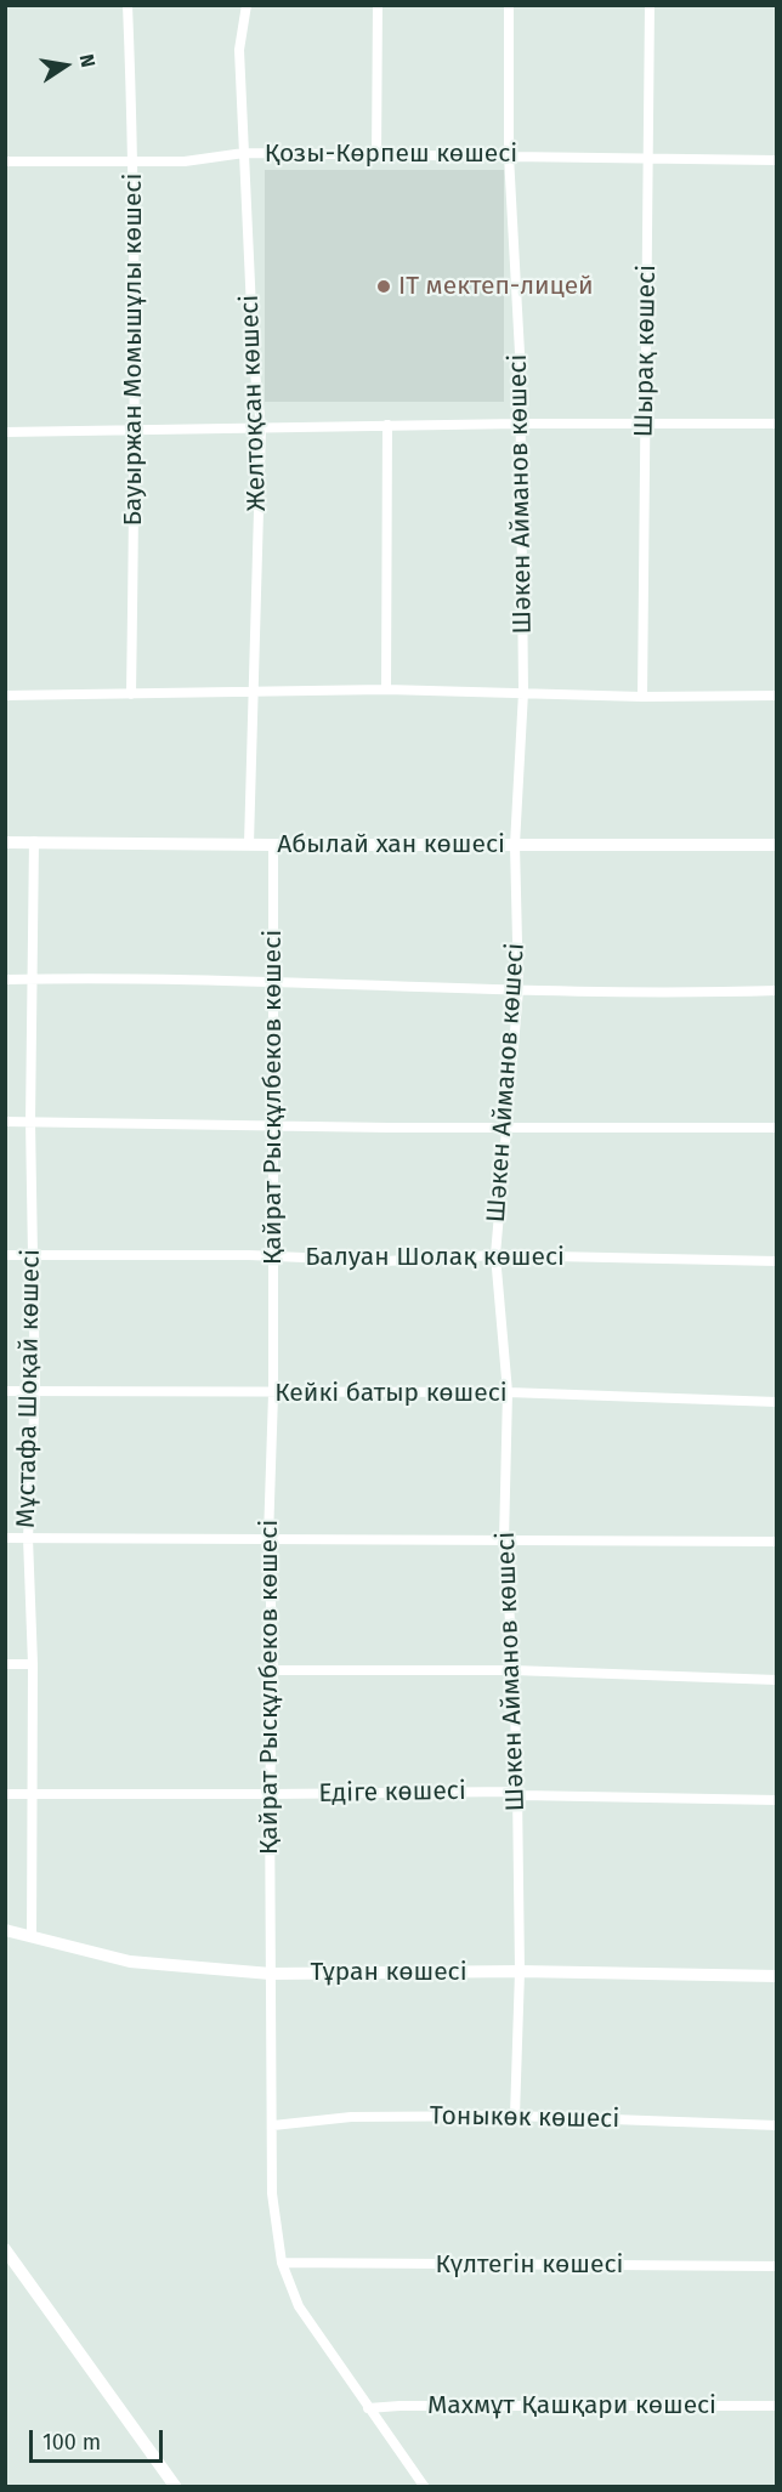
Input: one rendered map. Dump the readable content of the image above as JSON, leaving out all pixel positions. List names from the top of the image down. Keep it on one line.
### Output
{"streets":{"street":["Қозы-Көрпеш көшесі","Бауыржан Момышұлы көшесі","Шырақ көшесі","Желтоқсан көшесі","Шәкен Айманов көшесі","Абылай хан көшесі","Қайрат Рысқұлбеков көшесі","Балуан Шолақ көшесі","Мұстафа Шоқай көшесі","Кейкі батыр көшесі","Едіге көшесі","Тұран көшесі","Тоныкөк көшесі","Күлтегін көшесі","Махмұт Қашқари көшесі"]},"crossings":[["Қозы-Көрпеш көшесі","Бауыржан Момышұлы көшесі"],["Қозы-Көрпеш көшесі","Шырақ көшесі"],["Қозы-Көрпеш көшесі","Желтоқсан көшесі"],["Қозы-Көрпеш көшесі","Шәкен Айманов көшесі"],["Желтоқсан көшесі","Абылай хан көшесі"],["Шәкен Айманов көшесі","Абылай хан көшесі"],["Шәкен Айманов көшесі","Балуан Шолақ көшесі"],["Шәкен Айманов көшесі","Кейкі батыр көшесі"],["Шәкен Айманов көшесі","Едіге көшесі"],["Шәкен Айманов көшесі","Тұран көшесі"],["Шәкен Айманов көшесі","Тоныкөк көшесі"],["Абылай хан көшесі","Қайрат Рысқұлбеков көшесі"],["Абылай хан көшесі","Мұстафа Шоқай көшесі"],["Қайрат Рысқұлбеков көшесі","Балуан Шолақ көшесі"],["Қайрат Рысқұлбеков көшесі","Кейкі батыр көшесі"],["Қайрат Рысқұлбеков көшесі","Едіге көшесі"],["Қайрат Рысқұлбеков көшесі","Тұран көшесі"],["Қайрат Рысқұлбеков көшесі","Тоныкөк көшесі"],["Қайрат Рысқұлбеков көшесі","Күлтегін көшесі"],["Қайрат Рысқұлбеков көшесі","Махмұт Қашқари көшесі"],["Балуан Шолақ көшесі","Мұстафа Шоқай көшесі"],["Мұстафа Шоқай көшесі","Кейкі батыр көшесі"],["Мұстафа Шоқай көшесі","Едіге көшесі"],["Мұстафа Шоқай көшесі","Тұран көшесі"]],"places":["IT мектеп-лицей"],"scale_bar":"100 m","north":"right"}
